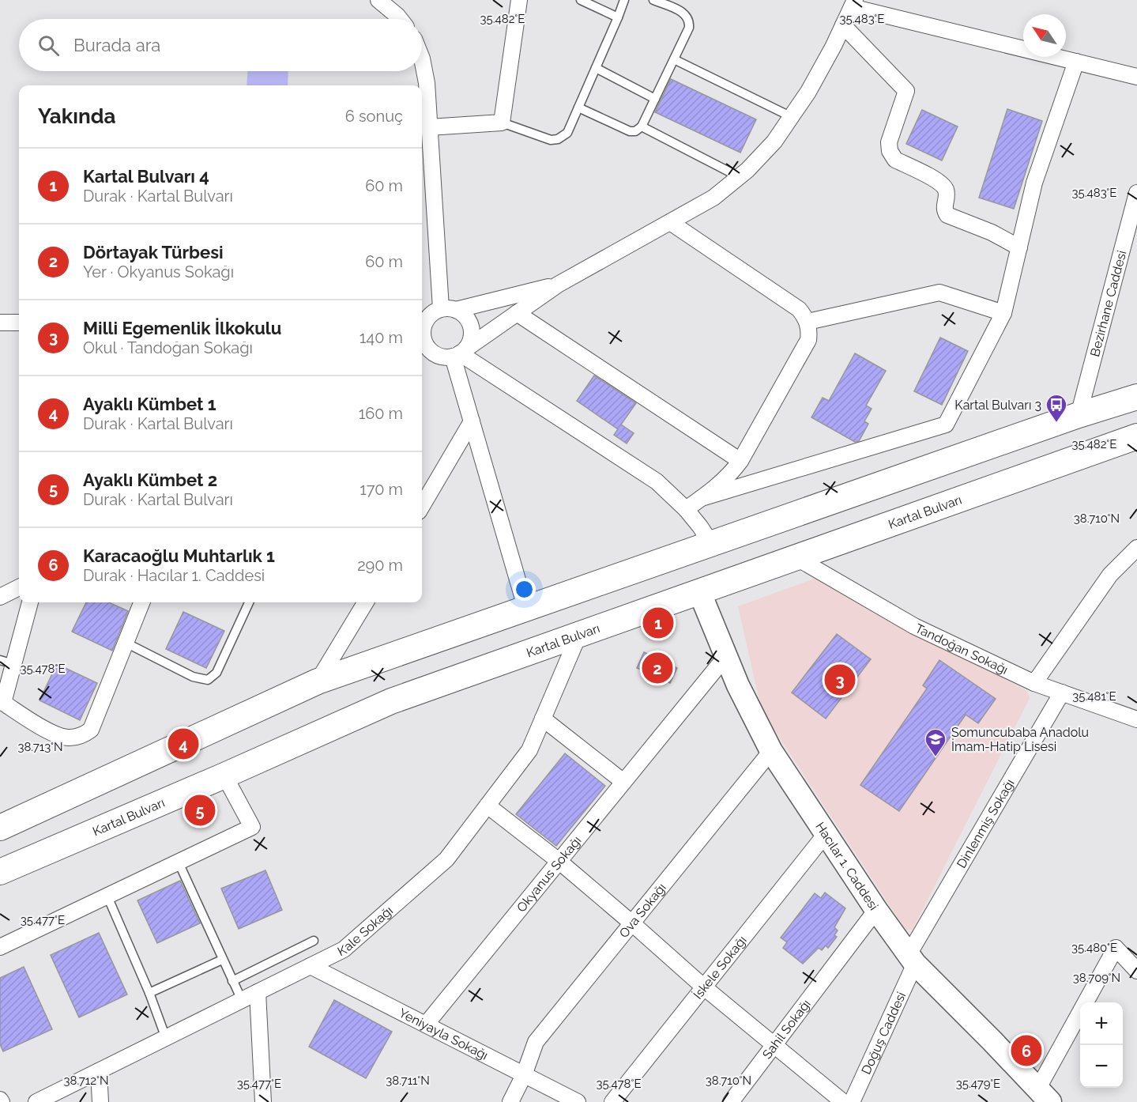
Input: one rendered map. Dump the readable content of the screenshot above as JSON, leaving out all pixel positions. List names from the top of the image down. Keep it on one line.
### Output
{"streets":{"main road":["Kartal Bulvarı"],"street":["Bezirhane Caddesi","Tandoğan Sokağı","Dinlenmiş Sokağı","Hacılar 1. Caddesi","Okyanus Sokağı","Ova Sokağı","Kale Sokağı","İskele Sokağı","Sahil Sokağı","Doğuş Caddesi","Yeniyayla Sokağı"]},"crossings":[["Kartal Bulvarı","Tandoğan Sokağı"],["Kartal Bulvarı","Hacılar 1. Caddesi"],["Kartal Bulvarı","Kale Sokağı"],["Tandoğan Sokağı","Dinlenmiş Sokağı"],["Dinlenmiş Sokağı","Hacılar 1. Caddesi"],["Dinlenmiş Sokağı","Doğuş Caddesi"],["Hacılar 1. Caddesi","Okyanus Sokağı"],["Hacılar 1. Caddesi","Ova Sokağı"],["Hacılar 1. Caddesi","İskele Sokağı"],["Hacılar 1. Caddesi","Sahil Sokağı"],["Hacılar 1. Caddesi","Doğuş Caddesi"],["Okyanus Sokağı","Yeniyayla Sokağı"],["Ova Sokağı","Yeniyayla Sokağı"],["Kale Sokağı","Yeniyayla Sokağı"]],"places":{"bus stop":["Kartal Bulvarı 3"],"school or university":["Somuncubaba Anadolu İmam-Hatip Lisesi"]},"north":"top left","page":{"search":"Burada ara","heading":["Yakında","6 sonuç"],"list":[{"mark":"1","name":"Kartal Bulvarı 4","note":"Durak · Kartal Bulvarı","value":"60 m"},{"mark":"2","name":"Dörtayak Türbesi","note":"Yer · Okyanus Sokağı","value":"60 m"},{"mark":"3","name":"Milli Egemenlik İlkokulu","note":"Okul · Tandoğan Sokağı","value":"140 m"},{"mark":"4","name":"Ayaklı Kümbet 1","note":"Durak · Kartal Bulvarı","value":"160 m"},{"mark":"5","name":"Ayaklı Kümbet 2","note":"Durak · Kartal Bulvarı","value":"170 m"},{"mark":"6","name":"Karacaoğlu Muhtarlık 1","note":"Durak · Hacılar 1. Caddesi","value":"290 m"}],"pins":["1","2","3","4","5","6"],"map_buttons":["+","−"]},"coordinates":["35.482°E","35.483°E","38.710°N","35.478°E","35.481°E","38.713°N","35.477°E","35.480°E","38.709°N","38.712°N","38.711°N","35.479°E"]}
